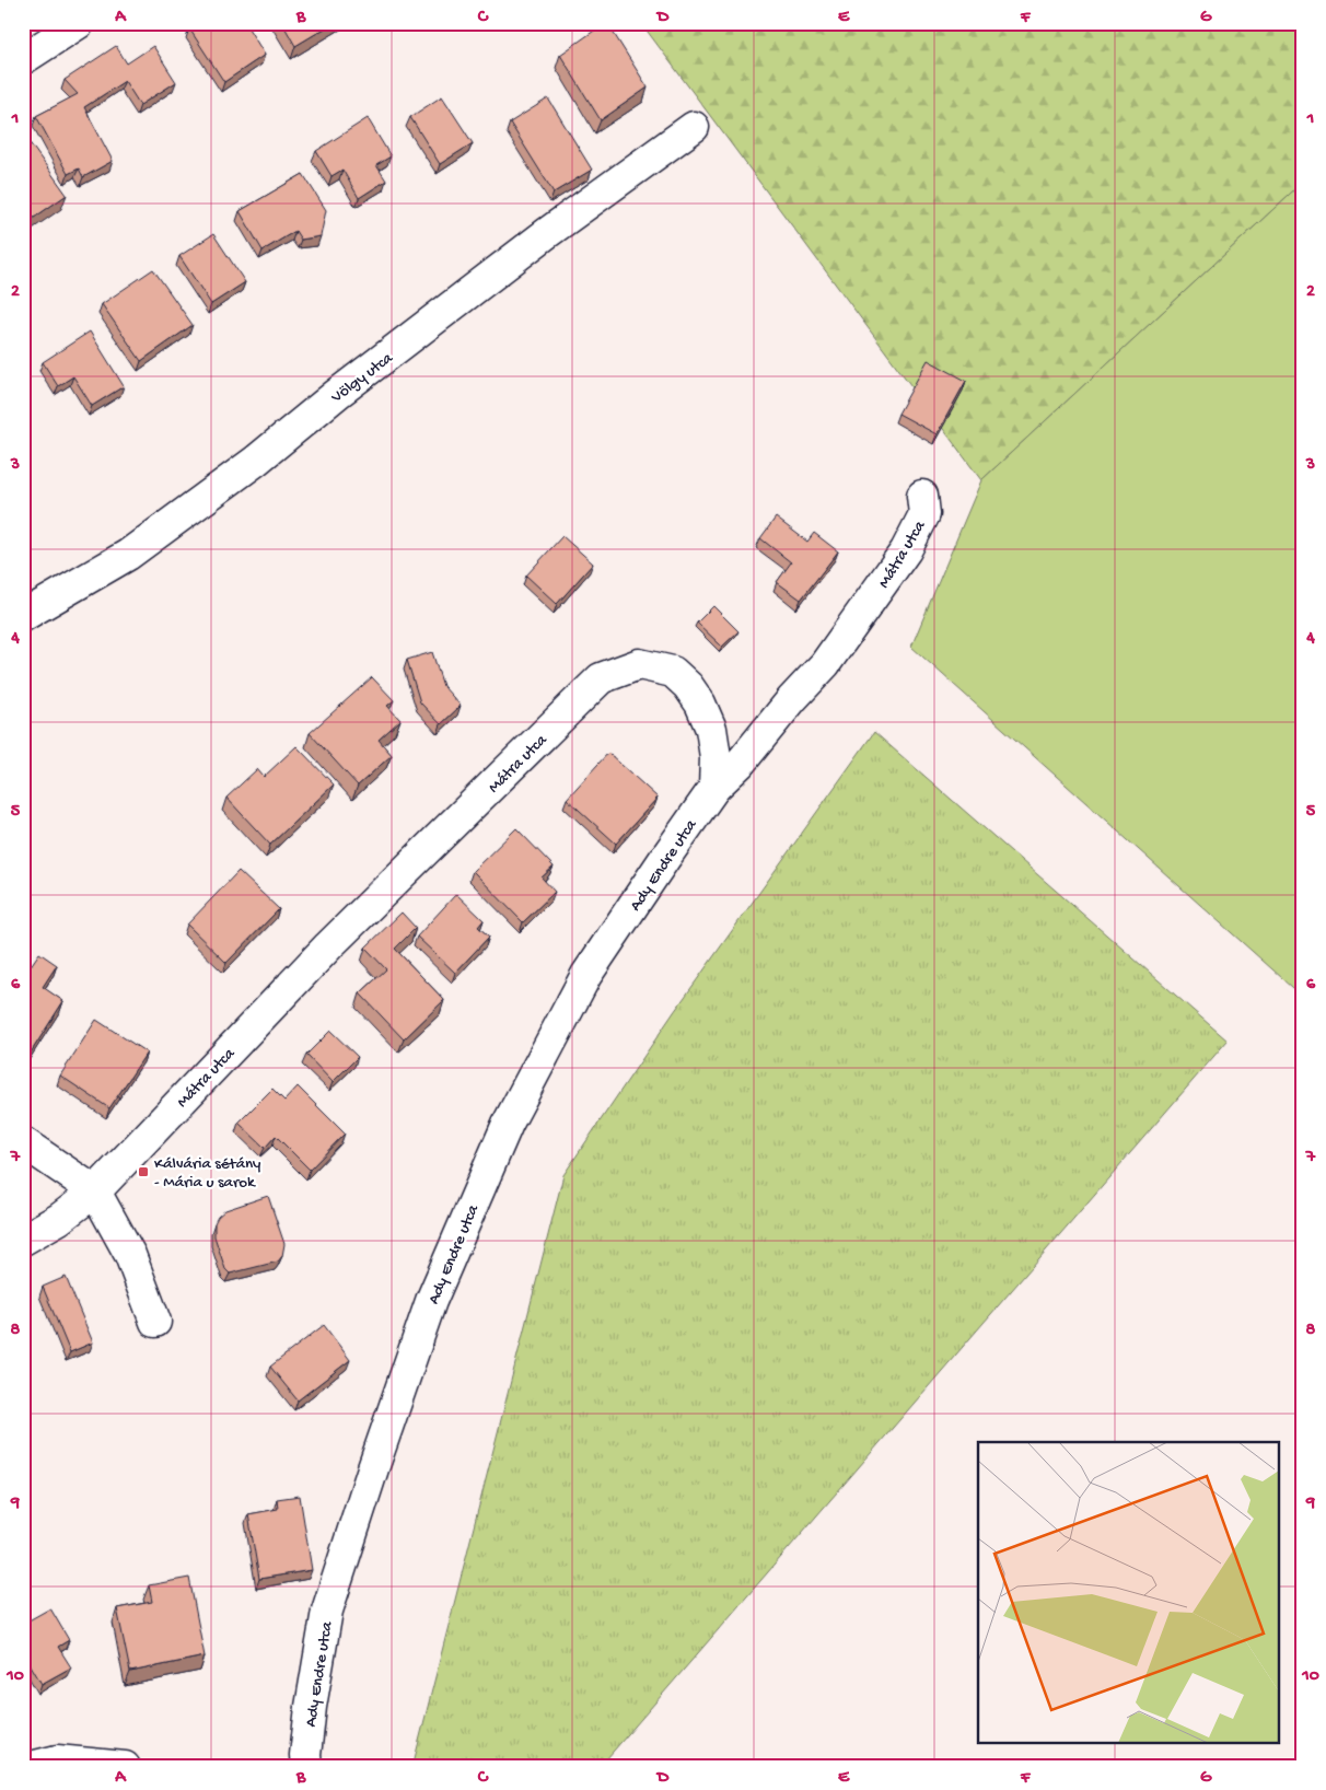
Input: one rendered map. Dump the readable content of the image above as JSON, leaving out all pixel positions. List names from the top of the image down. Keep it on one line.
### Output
{"streets":{"street":["Völgy utca","Mátra utca","Ady Endre utca"]},"crossings":[["Mátra utca","Ady Endre utca"]],"places":{"transit":["Kálvária sétány - Mária u sarok"]},"grid":{"columns":["A","B","C","D","E","F","G"],"rows":["1","2","3","4","5","6","7","8","9","10"]}}
